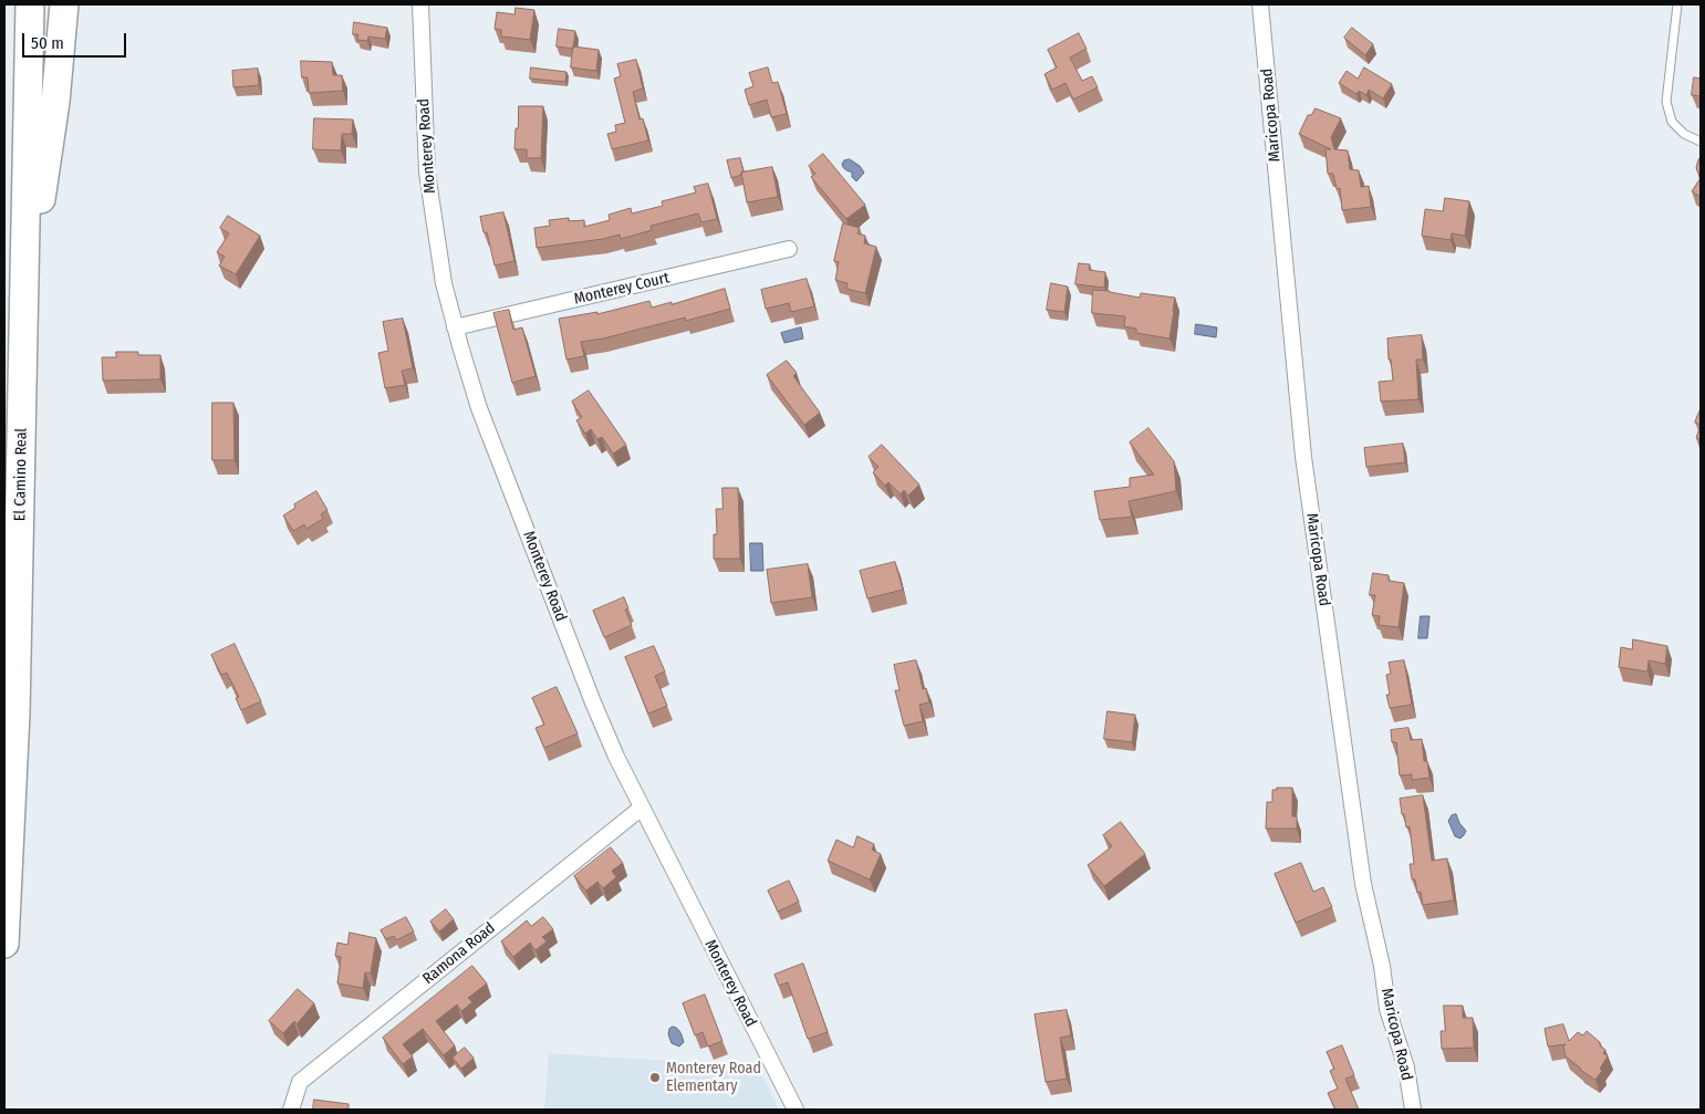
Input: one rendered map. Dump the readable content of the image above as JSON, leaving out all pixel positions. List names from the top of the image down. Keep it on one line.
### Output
{"streets":{"highway":["El Camino Real"],"street":["Maricopa Road","Monterey Road","Monterey Court","Ramona Road"]},"crossings":[["Monterey Road","Monterey Court"],["Monterey Road","Ramona Road"]],"places":["Monterey Road Elementary"],"scale_bar":"50 m"}
